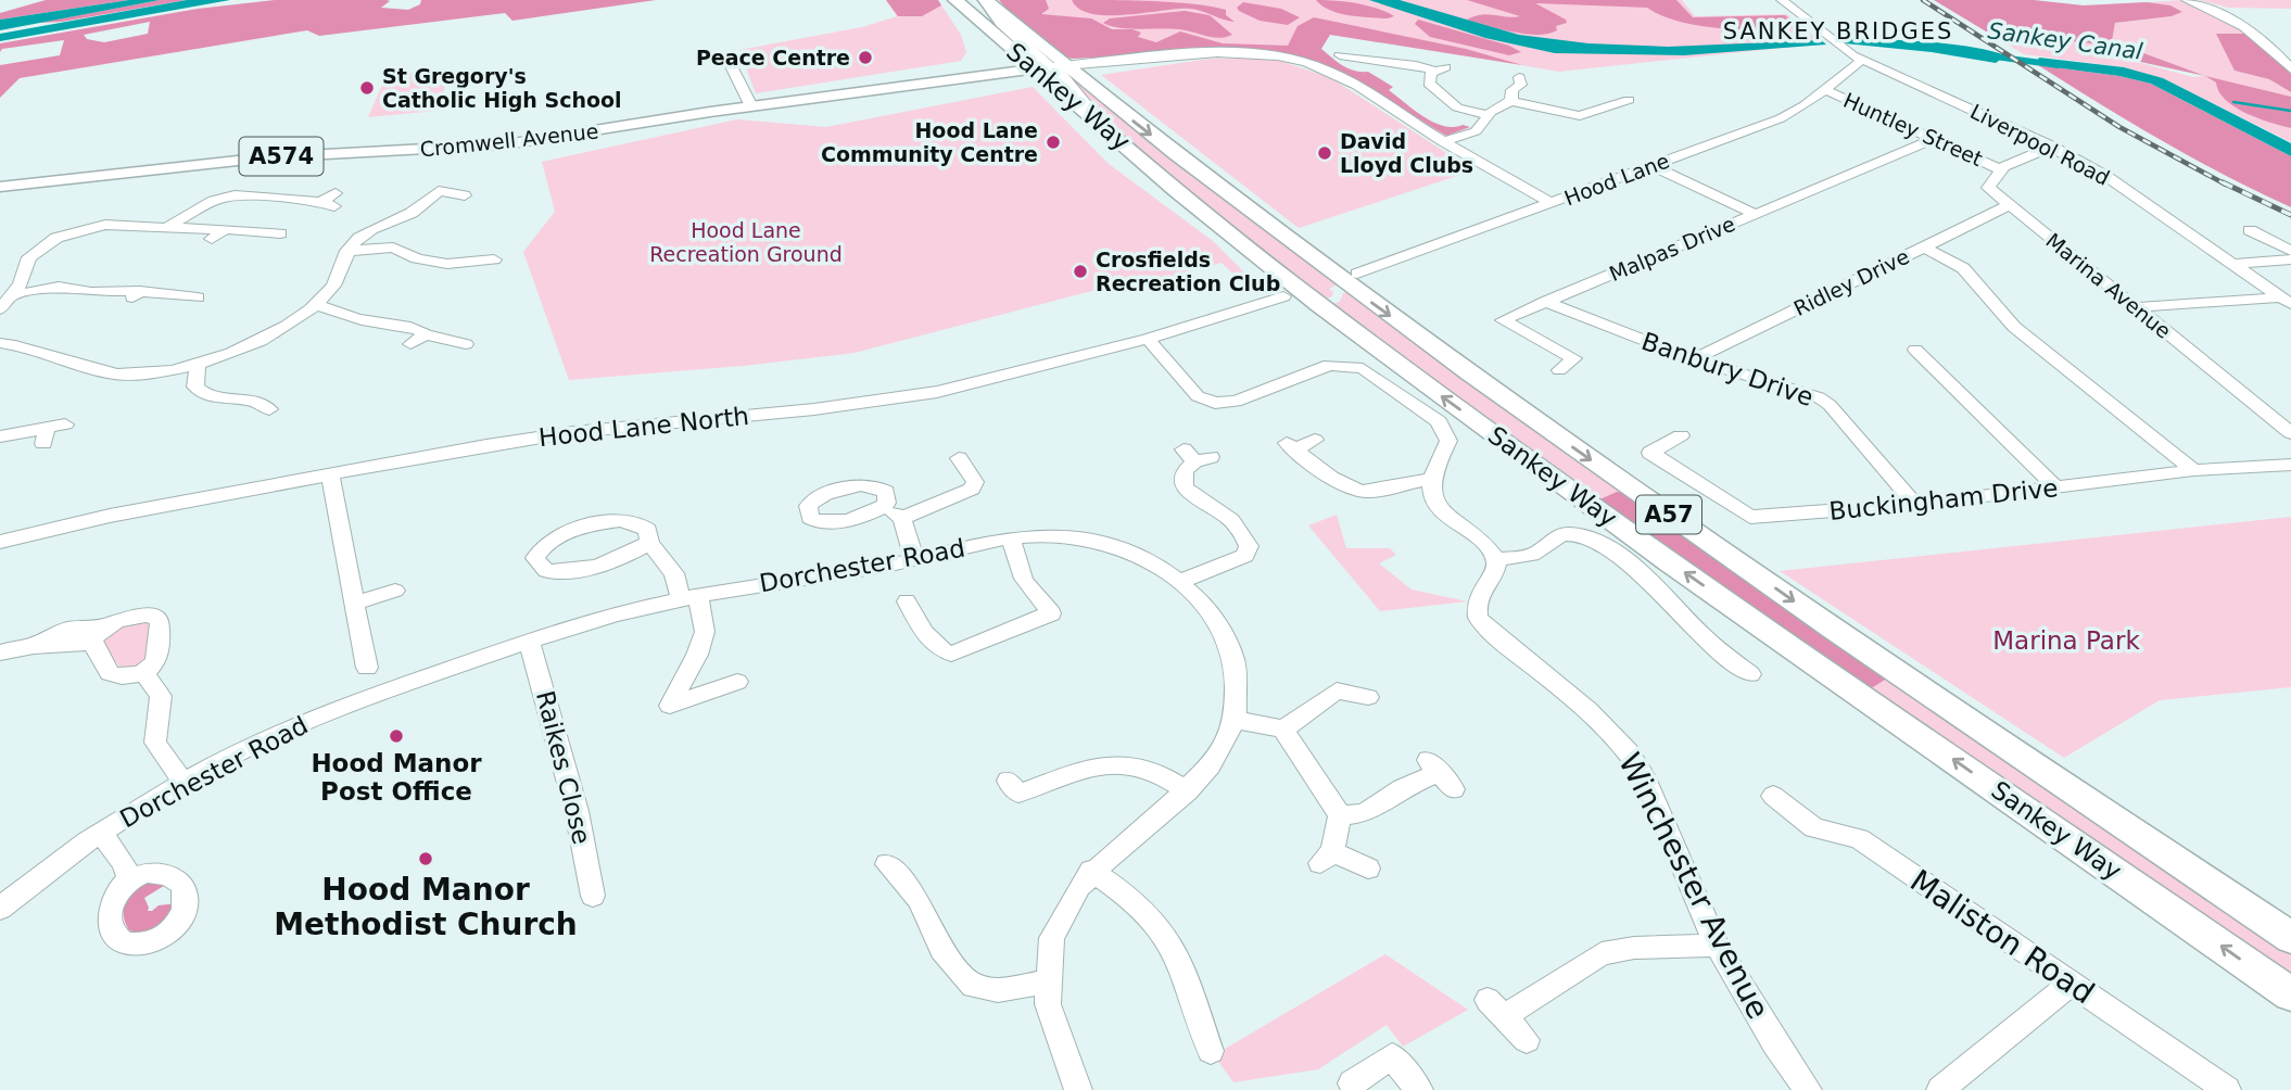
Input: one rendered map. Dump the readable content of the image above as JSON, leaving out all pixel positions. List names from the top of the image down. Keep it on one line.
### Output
{"streets":{"highway":["Sankey Way","A57"],"main road":["Cromwell Avenue","A574"],"street":["Huntley Street","Liverpool Road","Hood Lane","Malpas Drive","Ridley Drive","Marina Avenue","Banbury Drive","Hood Lane North","Buckingham Drive","Dorchester Road","Raikes Close","Winchester Avenue","Maliston Road"]},"crossings":[["Sankey Way","Cromwell Avenue"],["Sankey Way","A574"],["Huntley Street","Hood Lane"],["Huntley Street","Malpas Drive"],["Huntley Street","Marina Avenue"],["Cromwell Avenue","A574"],["Liverpool Road","Hood Lane"],["Malpas Drive","Banbury Drive"],["Ridley Drive","Marina Avenue"],["Ridley Drive","Banbury Drive"],["Banbury Drive","Buckingham Drive"],["Dorchester Road","Raikes Close"]],"districts":["SANKEY BRIDGES"],"water":["Sankey Canal"],"parks":["Hood Lane Recreation Ground","Marina Park"],"places":["Peace Centre","St Gregory's Catholic High School","Hood Lane Community Centre","David Lloyd Clubs","Crosfields Recreation Club","Hood Manor Post Office","Hood Manor Methodist Church"]}
